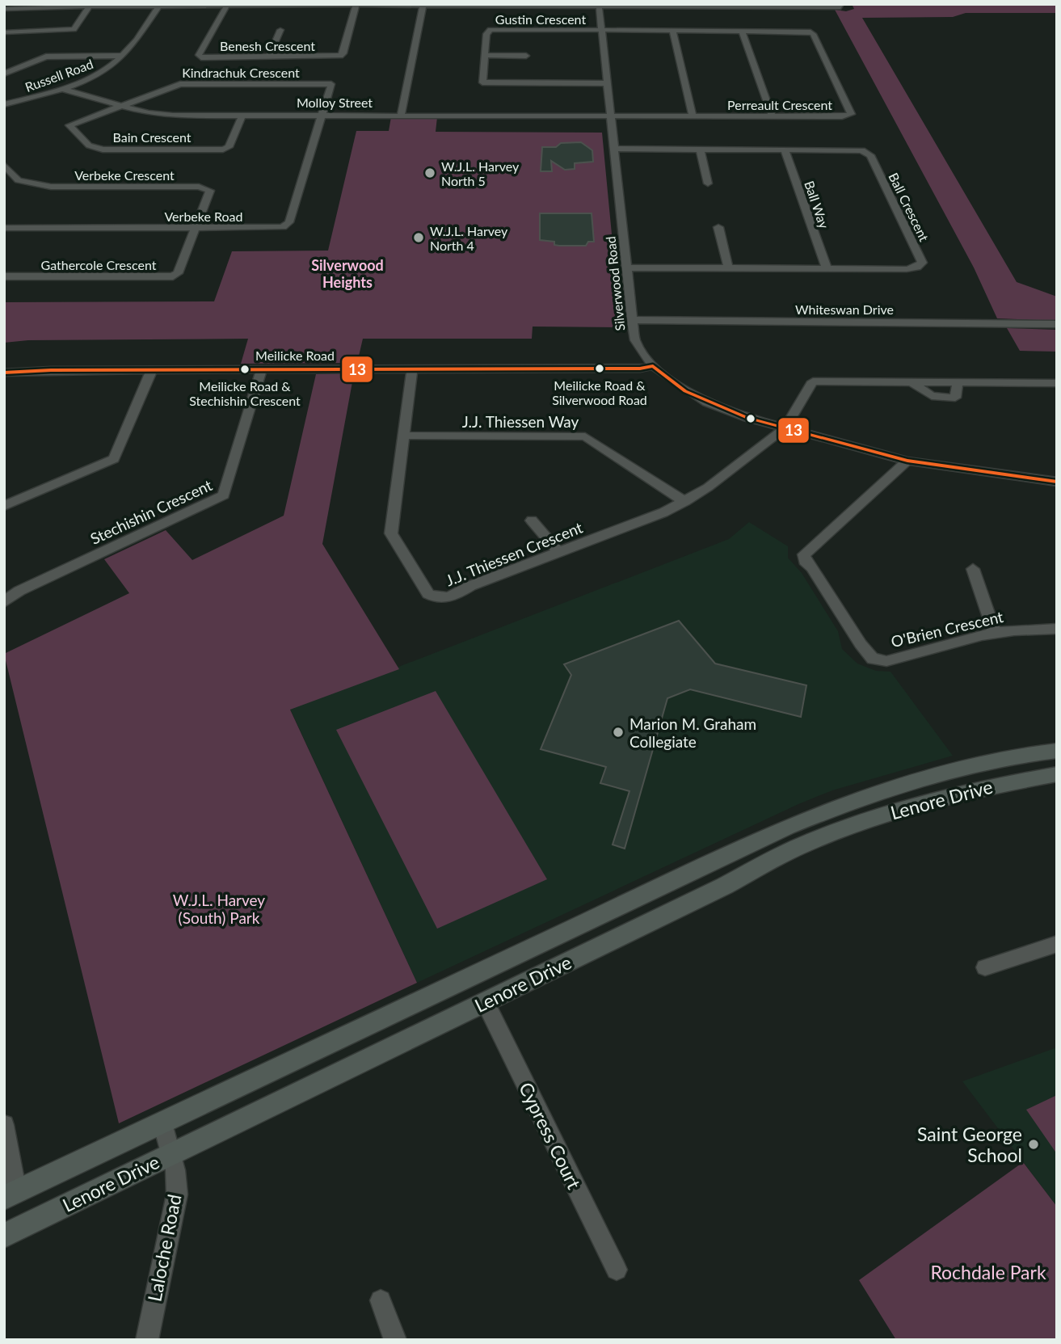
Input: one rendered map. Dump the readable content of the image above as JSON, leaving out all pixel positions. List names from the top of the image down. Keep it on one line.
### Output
{"streets":{"main road":["Lenore Drive"],"street":["Gustin Crescent","Benesh Crescent","Kindrachuk Crescent","Russell Road","Molloy Street","Perreault Crescent","Bain Crescent","Verbeke Crescent","Ball Way","Ball Crescent","Verbeke Road","Gathercole Crescent","Silverwood Road","Whiteswan Drive","Meilicke Road","J.J. Thiessen Way","Stechishin Crescent","J.J. Thiessen Crescent","O'Brien Crescent","Cypress Court","Laloche Road"]},"crossings":[["Gustin Crescent","Perreault Crescent"],["Gustin Crescent","Silverwood Road"],["Kindrachuk Crescent","Molloy Street"],["Kindrachuk Crescent","Bain Crescent"],["Kindrachuk Crescent","Verbeke Road"],["Russell Road","Molloy Street"],["Molloy Street","Perreault Crescent"],["Molloy Street","Bain Crescent"],["Molloy Street","Verbeke Road"],["Molloy Street","Silverwood Road"],["Perreault Crescent","Silverwood Road"],["Verbeke Crescent","Verbeke Road"],["Verbeke Crescent","Gathercole Crescent"],["Ball Way","Ball Crescent"],["Ball Crescent","Silverwood Road"],["Verbeke Road","Gathercole Crescent"],["Silverwood Road","Whiteswan Drive"],["Silverwood Road","Meilicke Road"],["Silverwood Road","J.J. Thiessen Crescent"],["Silverwood Road","O'Brien Crescent"],["Meilicke Road","Stechishin Crescent"],["Meilicke Road","J.J. Thiessen Crescent"],["J.J. Thiessen Way","J.J. Thiessen Crescent"],["Lenore Drive","Cypress Court"],["Lenore Drive","Laloche Road"]],"districts":["Silverwood Heights"],"parks":["W.J.L. Harvey (South) Park","Rochdale Park"],"places":["W.J.L. Harvey North 5","W.J.L. Harvey North 4","Meilicke Road & Silverwood Road","Meilicke Road & Stechishin Crescent","Marion M. Graham Collegiate","Saint George School"],"lines":["transit line 13"]}
